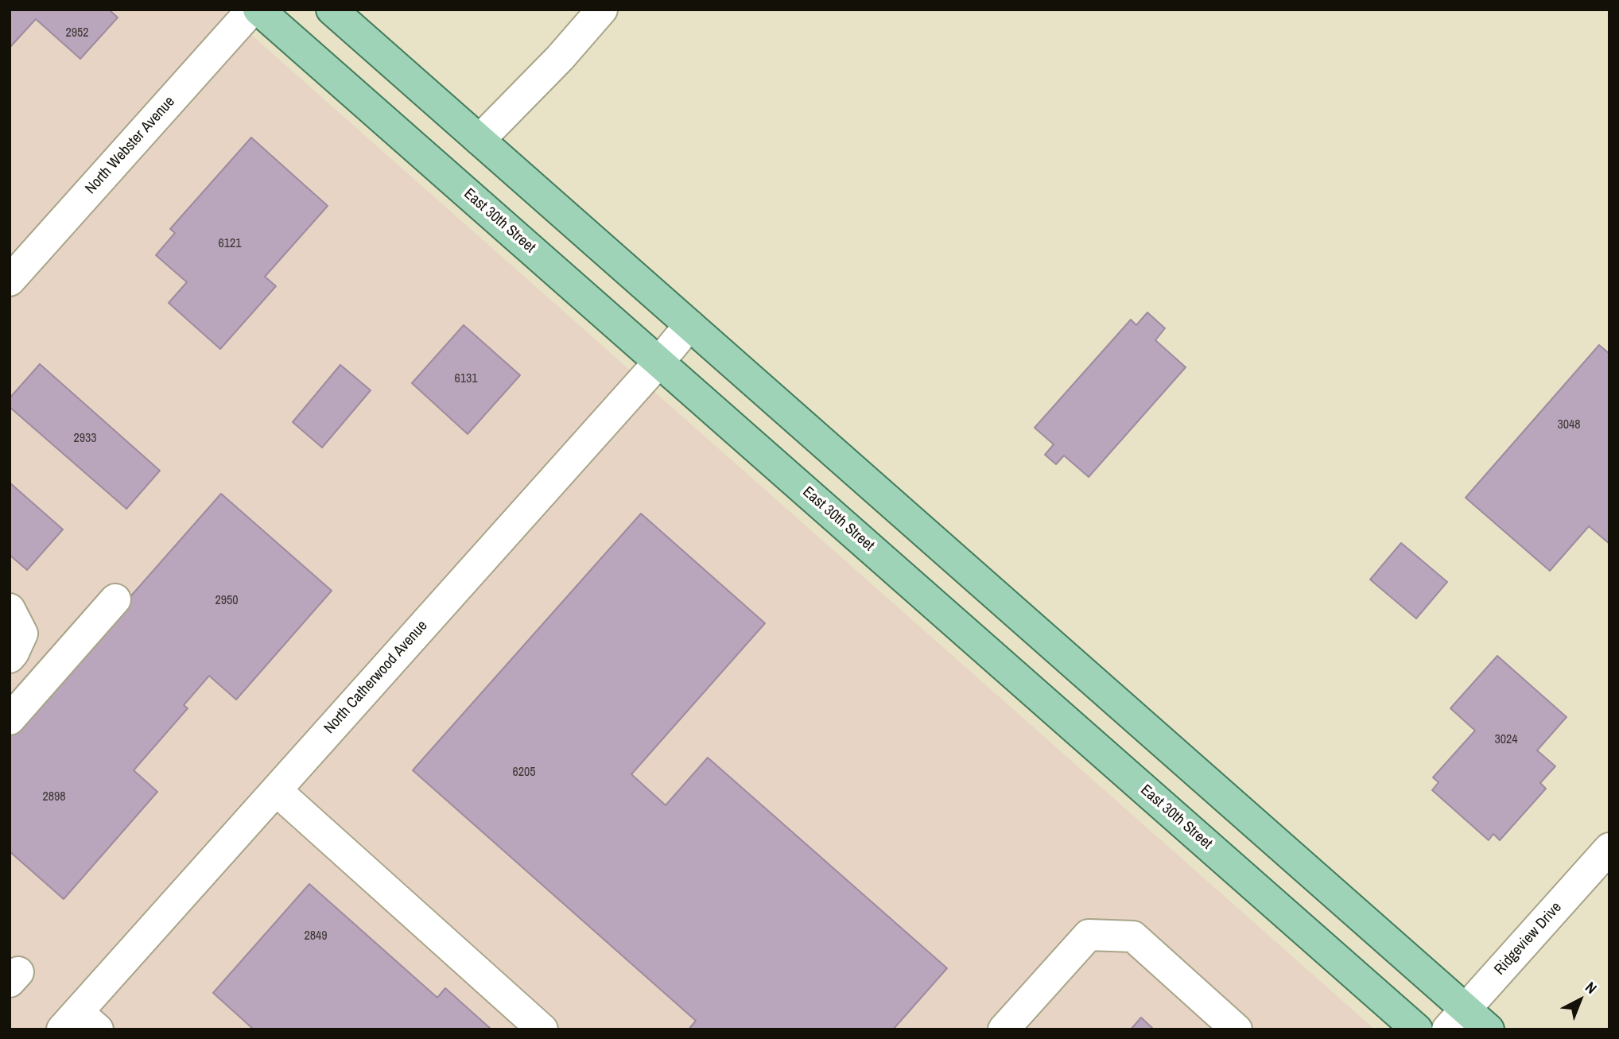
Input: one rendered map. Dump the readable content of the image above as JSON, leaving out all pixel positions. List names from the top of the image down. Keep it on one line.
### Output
{"streets":{"main road":["East 30th Street"],"street":["North Webster Avenue","North Catherwood Avenue","Ridgeview Drive"]},"crossings":[["East 30th Street","North Catherwood Avenue"]],"house_numbers":["2952","6121","6131","3048","2933","2950","3024","6205","2898","2849"],"north":"top right"}
